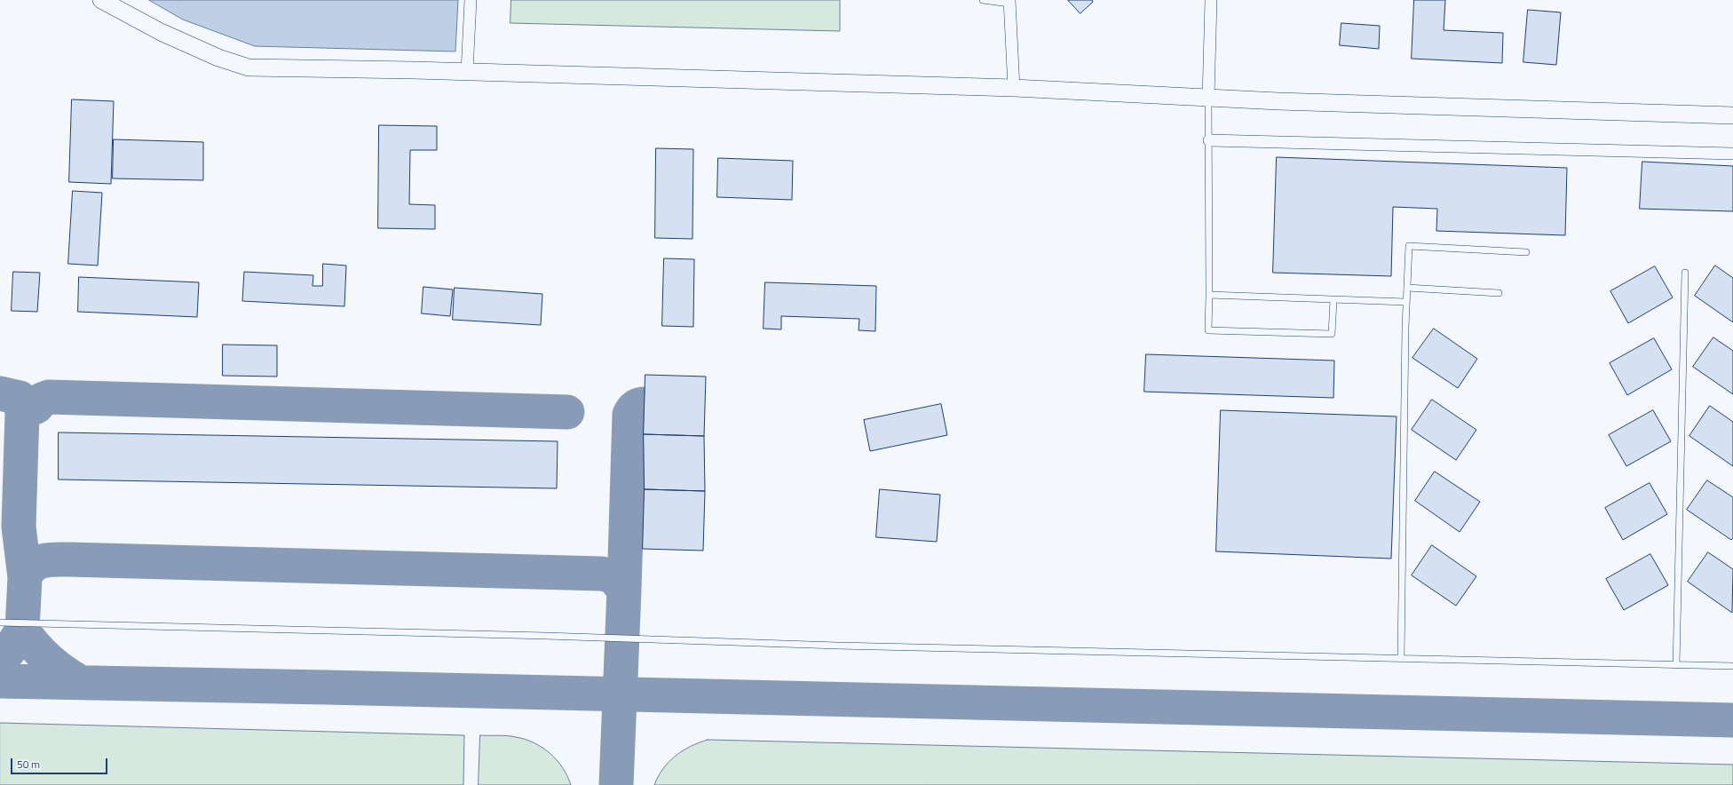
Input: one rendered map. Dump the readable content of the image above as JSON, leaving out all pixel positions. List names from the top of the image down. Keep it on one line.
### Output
{"scale_bar":"50 m"}
